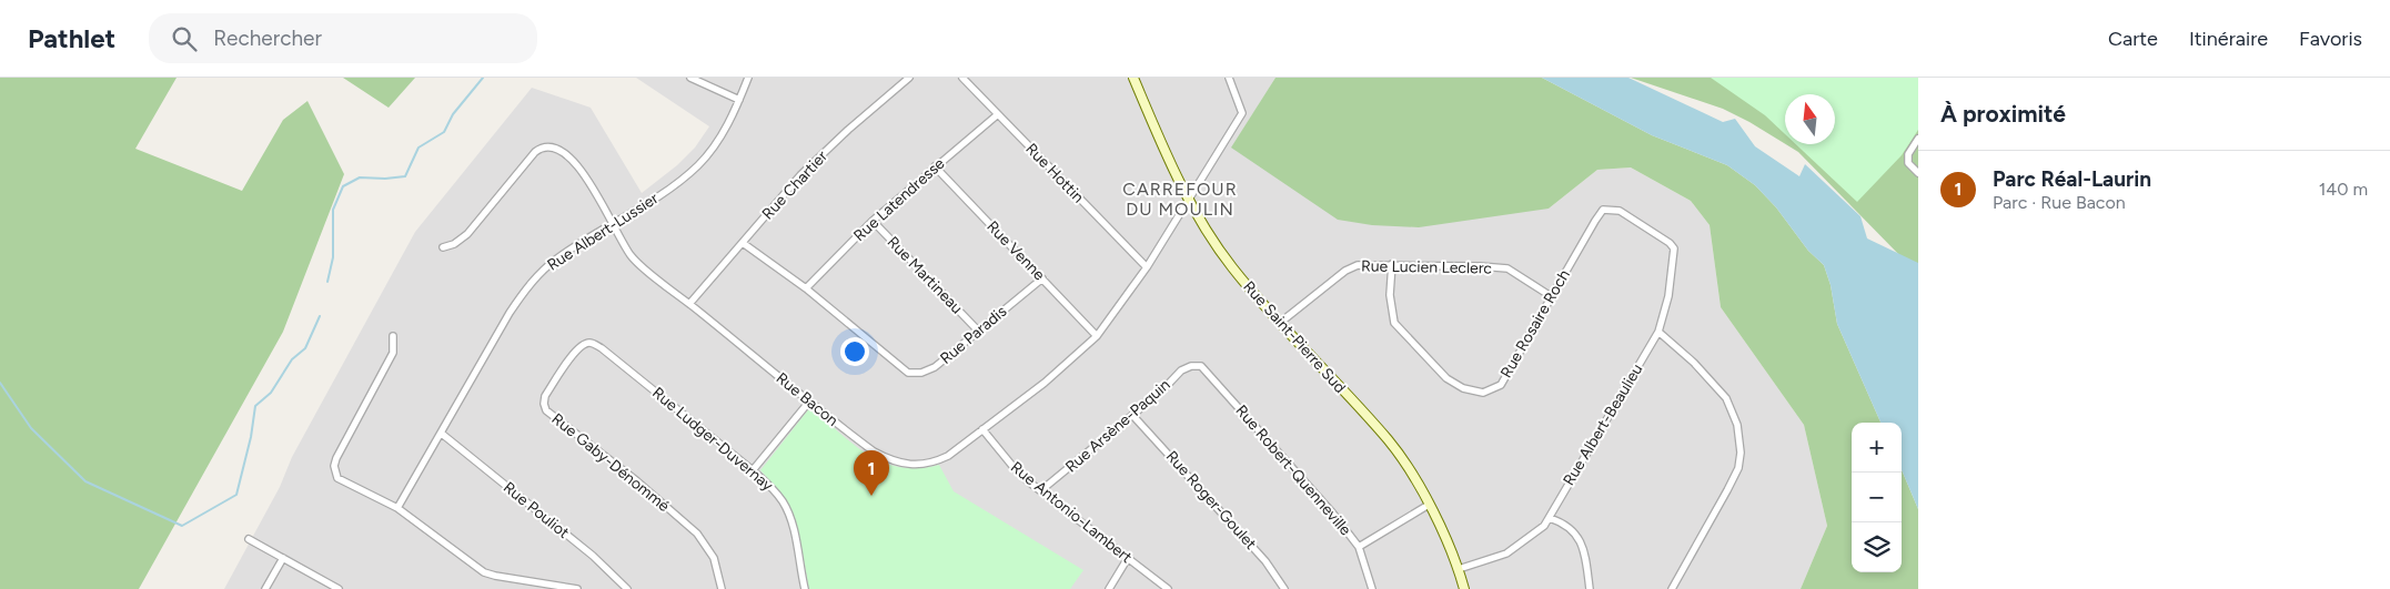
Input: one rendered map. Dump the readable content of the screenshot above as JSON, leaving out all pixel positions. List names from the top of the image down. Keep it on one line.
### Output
{"streets":{"street":["Rue Hottin","Rue Chartier","Rue Latendresse","Rue Albert-Lussier","Rue Venne","Rue Lucien Leclerc","Rue Martineau","Rue Rosaire Roch","Rue Paradis","Rue Saint-Pierre Sud","Rue Bacon","Rue Albert-Beaulieu","Rue Arsène-Paquin","Rue Ludger-Duvernay","Rue Gaby-Dénommé","Rue Robert-Quenneville","Rue Roger-Goulet","Rue Pouliot","Rue Antonio-Lambert"]},"crossings":[["Rue Hottin","Rue Latendresse"],["Rue Hottin","Rue Bacon"],["Rue Chartier","Rue Paradis"],["Rue Chartier","Rue Bacon"],["Rue Latendresse","Rue Venne"],["Rue Latendresse","Rue Martineau"],["Rue Latendresse","Rue Paradis"],["Rue Albert-Lussier","Rue Bacon"],["Rue Albert-Lussier","Rue Pouliot"],["Rue Venne","Rue Paradis"],["Rue Venne","Rue Bacon"],["Rue Lucien Leclerc","Rue Rosaire Roch"],["Rue Lucien Leclerc","Rue Saint-Pierre Sud"],["Rue Martineau","Rue Paradis"],["Rue Rosaire Roch","Rue Albert-Beaulieu"],["Rue Saint-Pierre Sud","Rue Bacon"],["Rue Saint-Pierre Sud","Rue Albert-Beaulieu"],["Rue Bacon","Rue Antonio-Lambert"],["Rue Arsène-Paquin","Rue Robert-Quenneville"],["Rue Arsène-Paquin","Rue Roger-Goulet"],["Rue Arsène-Paquin","Rue Antonio-Lambert"],["Rue Ludger-Duvernay","Rue Gaby-Dénommé"]],"districts":["CARREFOUR DU MOULIN"],"north":"top","page":{"header":"Pathlet","search":"Rechercher","nav":["Carte","Itinéraire","Favoris"],"heading":"À proximité","list":[{"mark":"1","name":"Parc Réal-Laurin","note":"Parc · Rue Bacon","value":"140 m"}],"map_buttons":["+","−"],"pins":"1"}}
